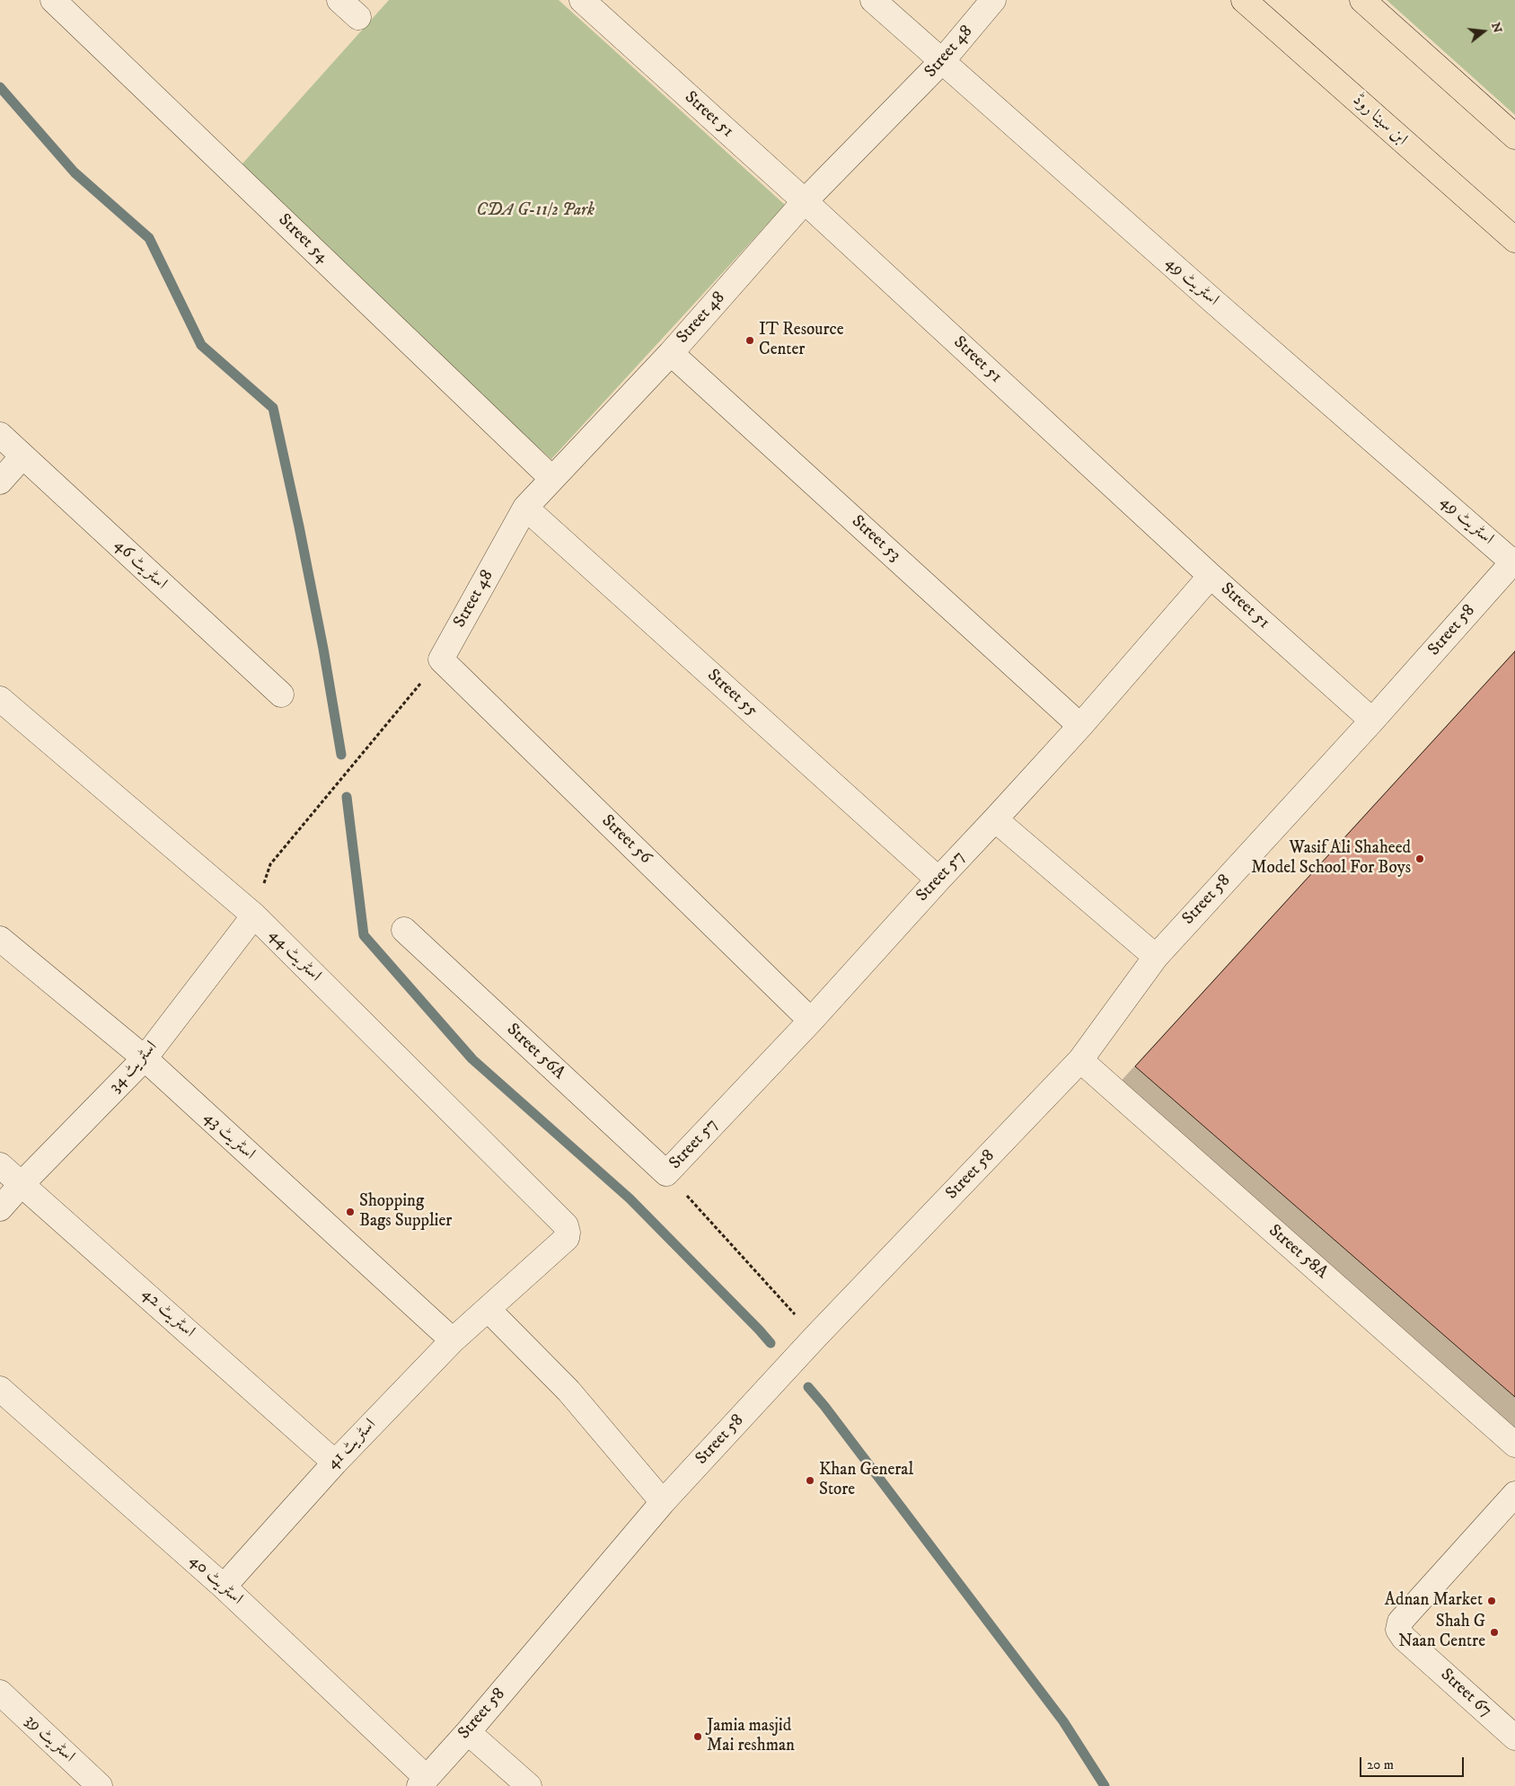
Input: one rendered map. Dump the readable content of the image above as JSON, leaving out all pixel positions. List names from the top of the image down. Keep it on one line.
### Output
{"streets":{"main road":["ابن سینا روڈ"],"street":["Street 48","Street 51","Street 54","اسٹریٹ 49","Street 53","اسٹریٹ 46","Street 58","Street 55","Street 56","Street 57","اسٹریٹ 44","Street 56A","اسٹریٹ 34","اسٹریٹ 43","Street 58A","اسٹریٹ 42","اسٹریٹ 41","اسٹریٹ 40","Street 67","اسٹریٹ 39"]},"crossings":[["Street 48","Street 51"],["Street 48","Street 54"],["Street 48","اسٹریٹ 49"],["Street 48","Street 53"],["Street 48","Street 55"],["Street 48","Street 56"],["Street 51","Street 58"],["Street 51","Street 57"],["اسٹریٹ 49","Street 58"],["Street 53","Street 57"],["Street 58","Street 58A"],["Street 58","اسٹریٹ 40"],["Street 55","Street 57"],["Street 56","Street 57"],["Street 57","Street 56A"],["اسٹریٹ 44","اسٹریٹ 34"],["اسٹریٹ 44","اسٹریٹ 41"],["اسٹریٹ 34","اسٹریٹ 43"],["اسٹریٹ 34","اسٹریٹ 42"],["اسٹریٹ 43","اسٹریٹ 41"],["اسٹریٹ 42","اسٹریٹ 41"],["اسٹریٹ 41","اسٹریٹ 40"]],"parks":["CDA G-11/2 Park"],"places":["IT Resource Center","Wasif Ali Shaheed Model School For Boys","Shopping Bags Supplier","Khan General Store","Adnan Market","Shah G Naan Centre","Jamia masjid Mai reshman"],"scale_bar":"20 m","north":"right"}
